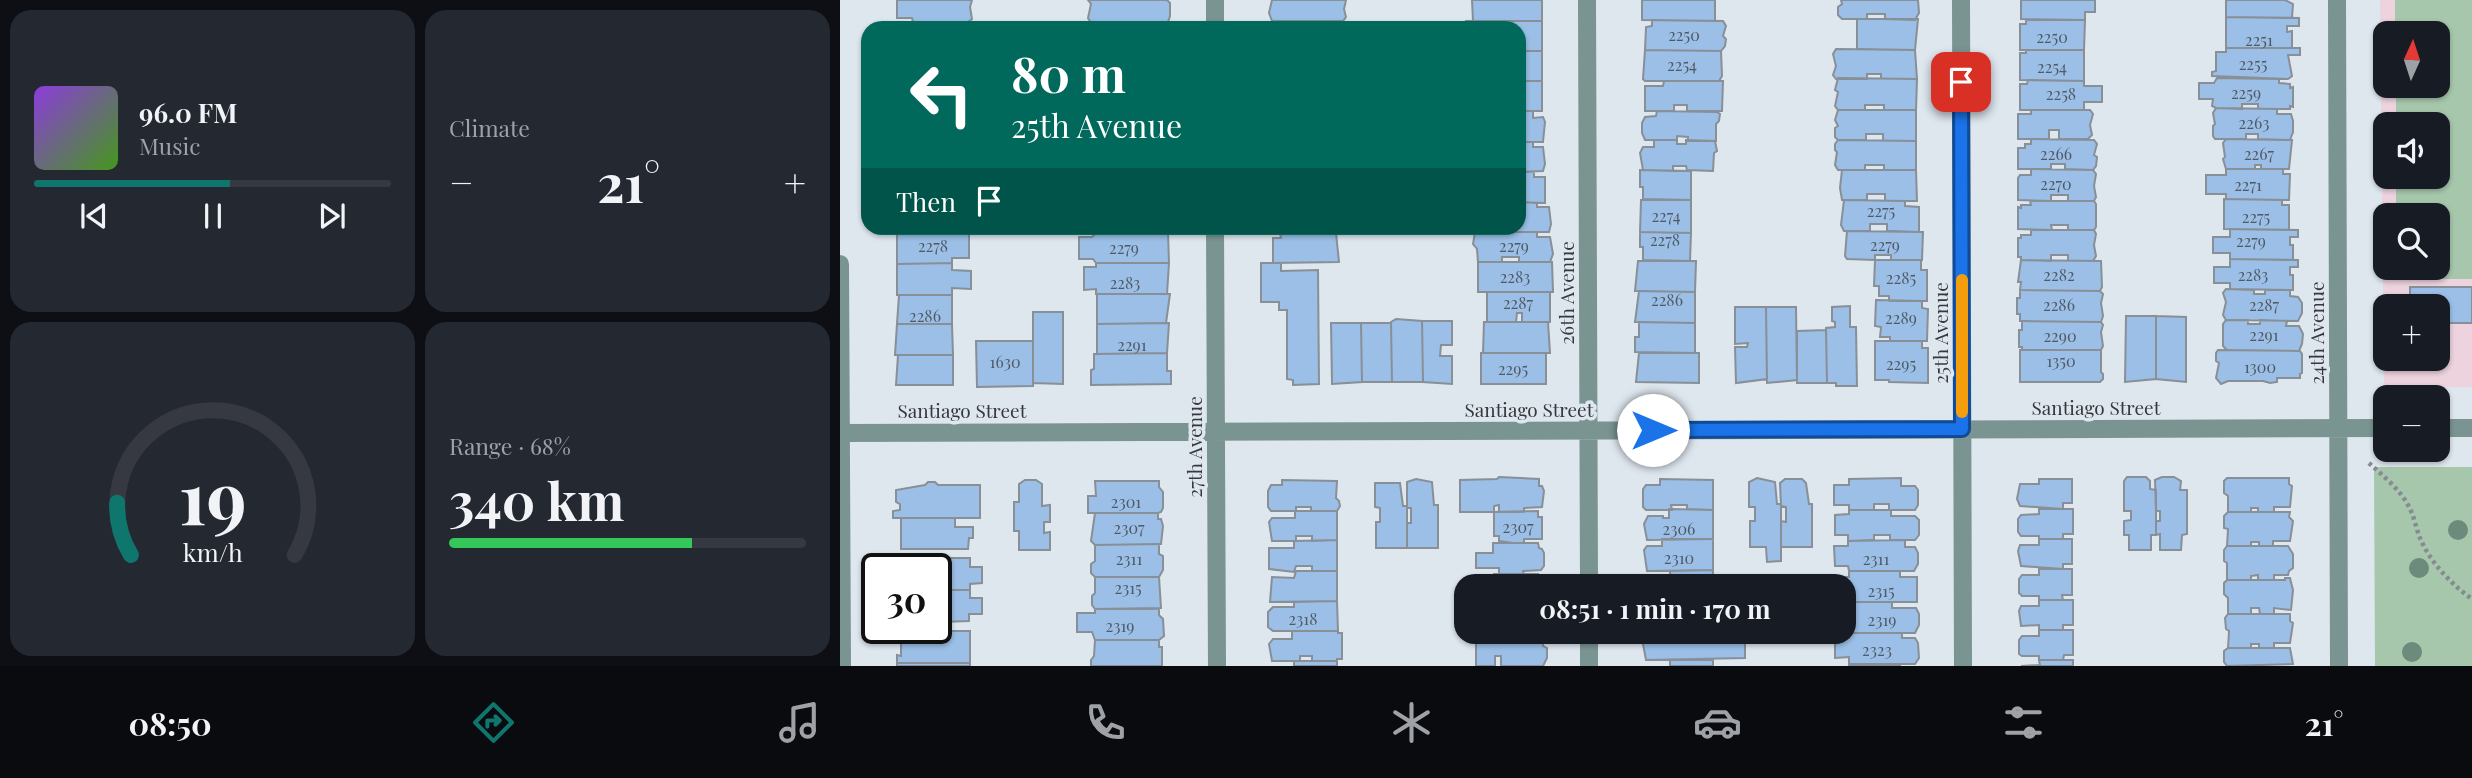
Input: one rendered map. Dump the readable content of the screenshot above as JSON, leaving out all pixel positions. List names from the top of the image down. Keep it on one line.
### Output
{"streets":{"street":["26th Avenue","25th Avenue","24th Avenue","Santiago Street","27th Avenue"]},"crossings":[["26th Avenue","Santiago Street"],["25th Avenue","Santiago Street"],["24th Avenue","Santiago Street"],["Santiago Street","27th Avenue"]],"house_numbers":["2250","2250","2251","2255","2254","2254","2259","2258","2263","2266","2267","2270","2271","2275","2274","2275","2278","2279","2279","2278","2279","2279","2282","2283","2283","2285","2283","2286","2287","2286","2287","2286","2289","2291","2290","2291","1350","1630","2295","1300","2295","2301","2307","2307","2306","2310","2311","2311","2315","2315","2318","2319","2319","2323"],"north":"top","page":{"tile":["Climate",["Range · 68%","340 km"]],"map_buttons":["+","−"],"turn":["80 m","25th Avenue"],"song":["96.0 FM","Music"],"heat":["−","21°","+"],"then":"Then","limit":"30","trip":"08:51 · 1 min · 170 m","tabs":["08:50","21°"],"gauge":["19","km/h"]}}
